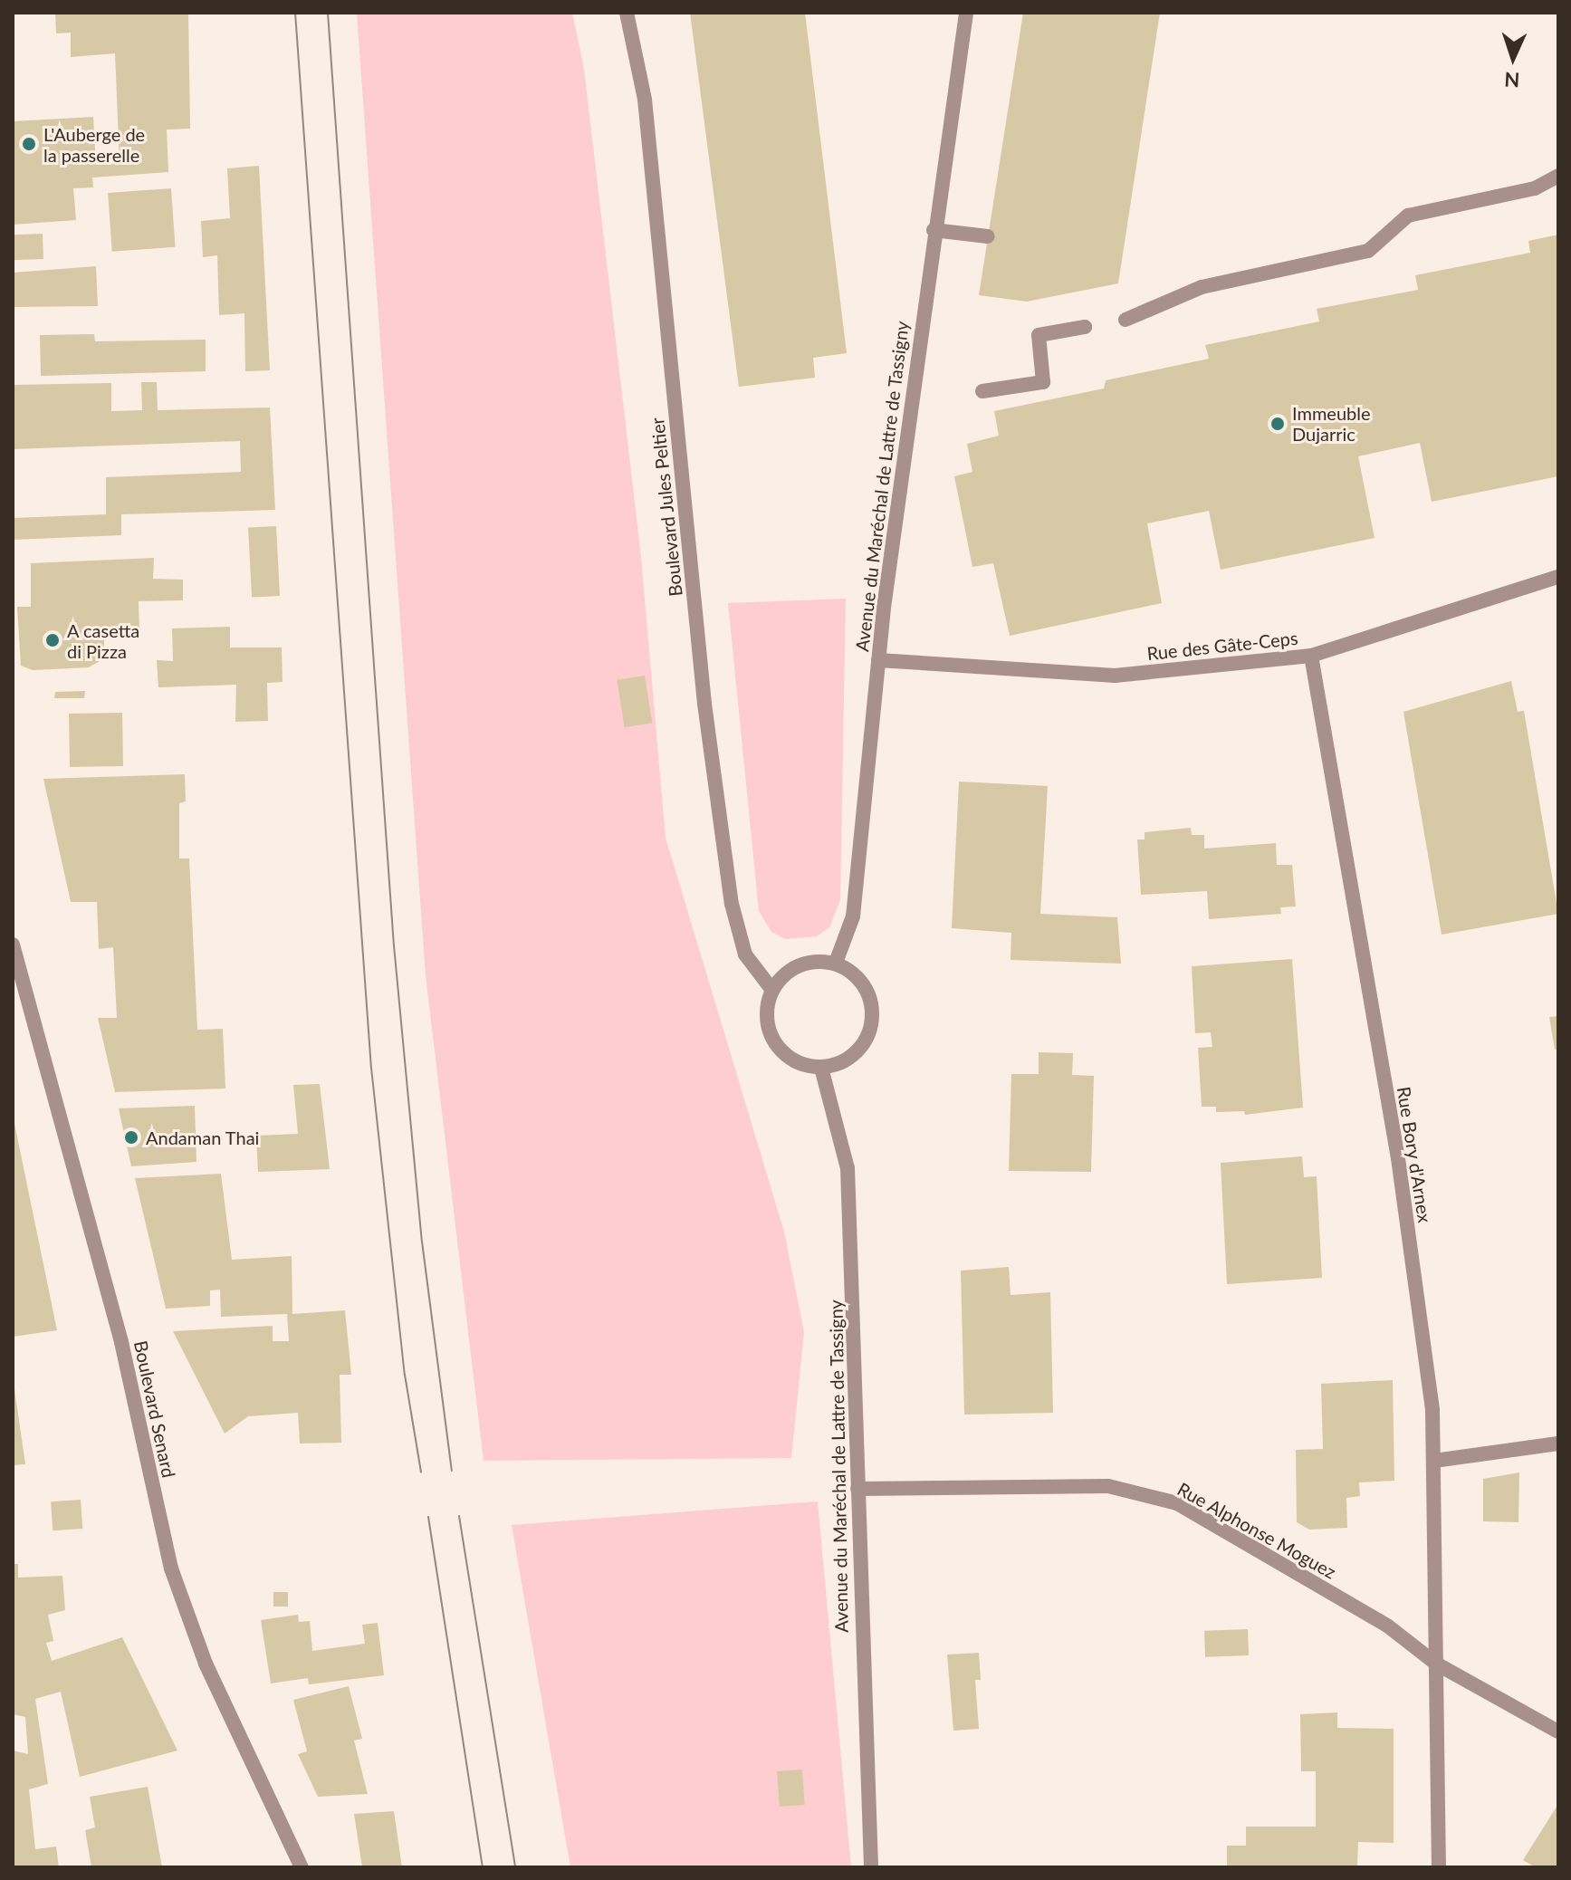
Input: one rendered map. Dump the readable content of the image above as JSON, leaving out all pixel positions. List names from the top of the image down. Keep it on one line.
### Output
{"streets":{"street":["Avenue du Maréchal de Lattre de Tassigny","Boulevard Jules Peltier","Rue des Gâte-Ceps","Rue Bory d'Arnex","Boulevard Senard","Rue Alphonse Moguez"]},"crossings":[["Avenue du Maréchal de Lattre de Tassigny","Boulevard Jules Peltier"],["Avenue du Maréchal de Lattre de Tassigny","Rue des Gâte-Ceps"],["Avenue du Maréchal de Lattre de Tassigny","Rue Alphonse Moguez"],["Rue des Gâte-Ceps","Rue Bory d'Arnex"],["Rue Bory d'Arnex","Rue Alphonse Moguez"]],"places":["L'Auberge de la passerelle","Immeuble Dujarric","A casetta di Pizza","Andaman Thai"],"north":"bottom"}
